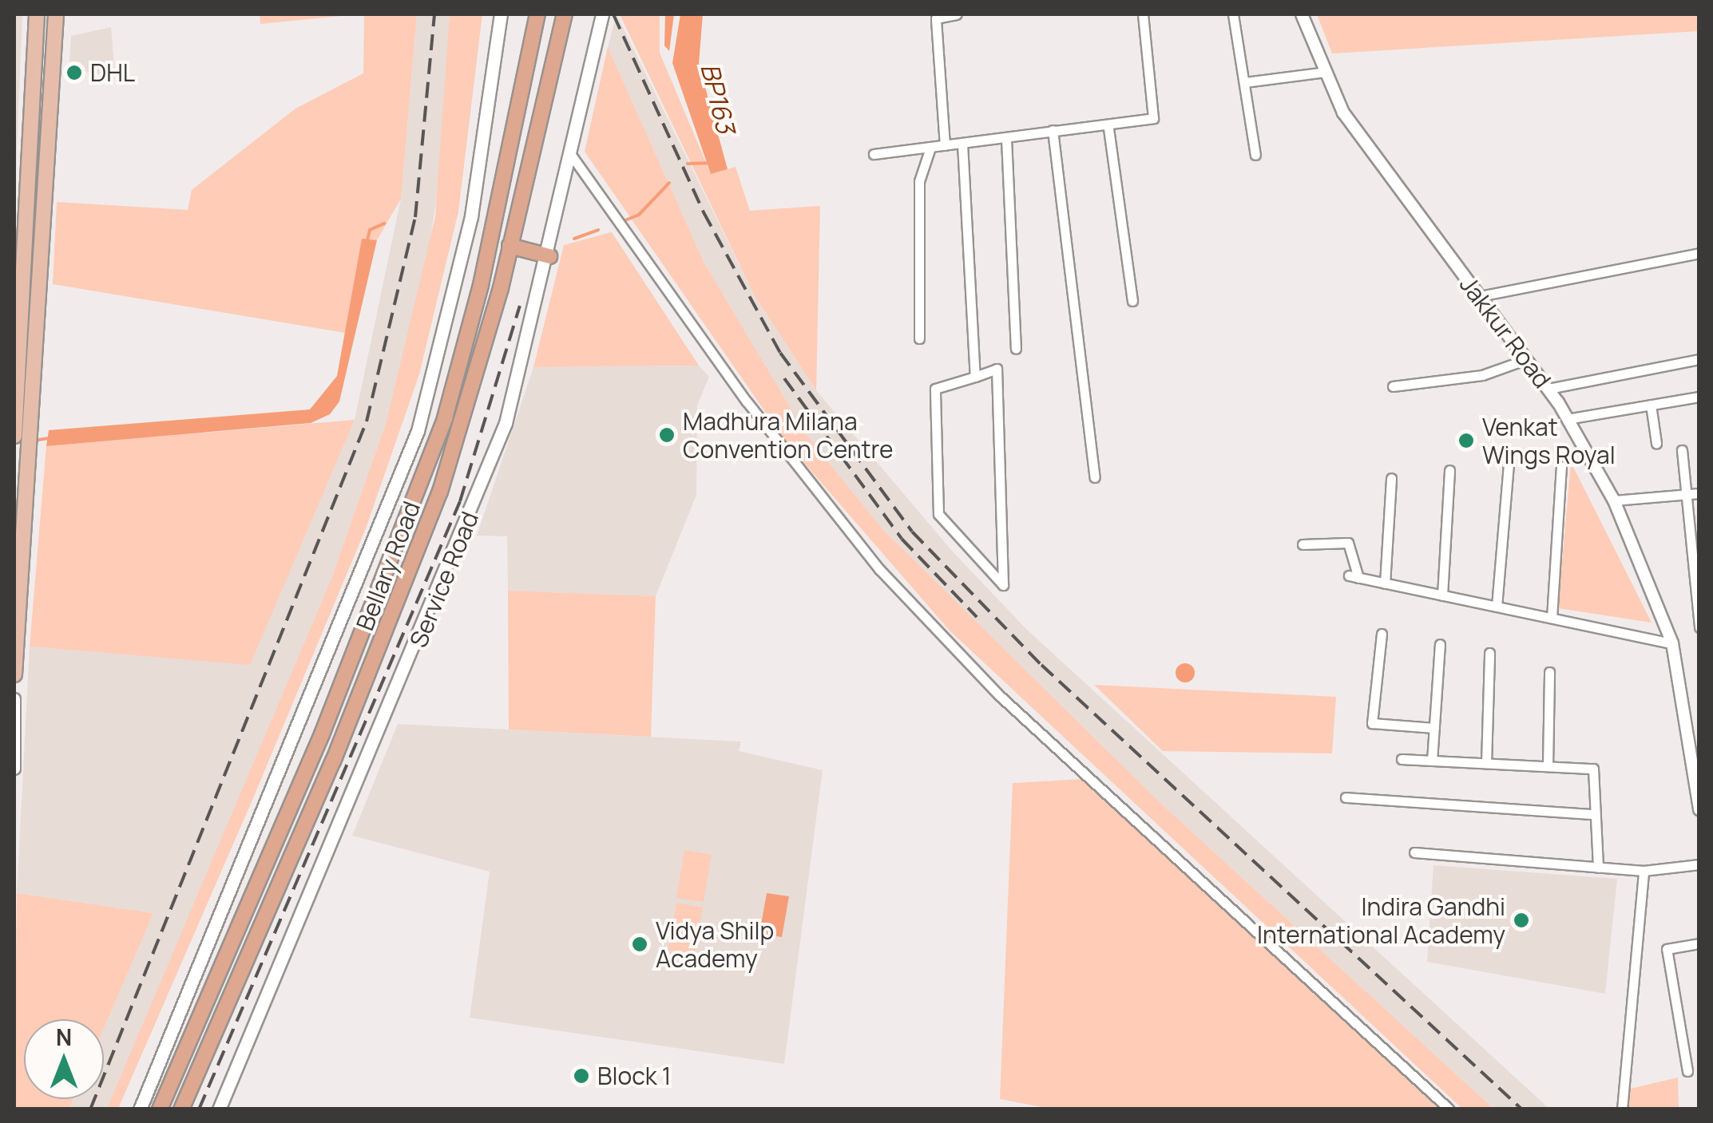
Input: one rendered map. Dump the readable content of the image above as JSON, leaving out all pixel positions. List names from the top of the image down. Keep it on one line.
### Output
{"streets":{"highway":["Bellary Road"],"main road":["Service Road"],"street":["Jakkur Road"]},"water":["BP163"],"places":["DHL","Madhura Milana Convention Centre","Venkat Wings Royal","Indira Gandhi International Academy","Vidya Shilp Academy","Block 1"],"north":"top"}
